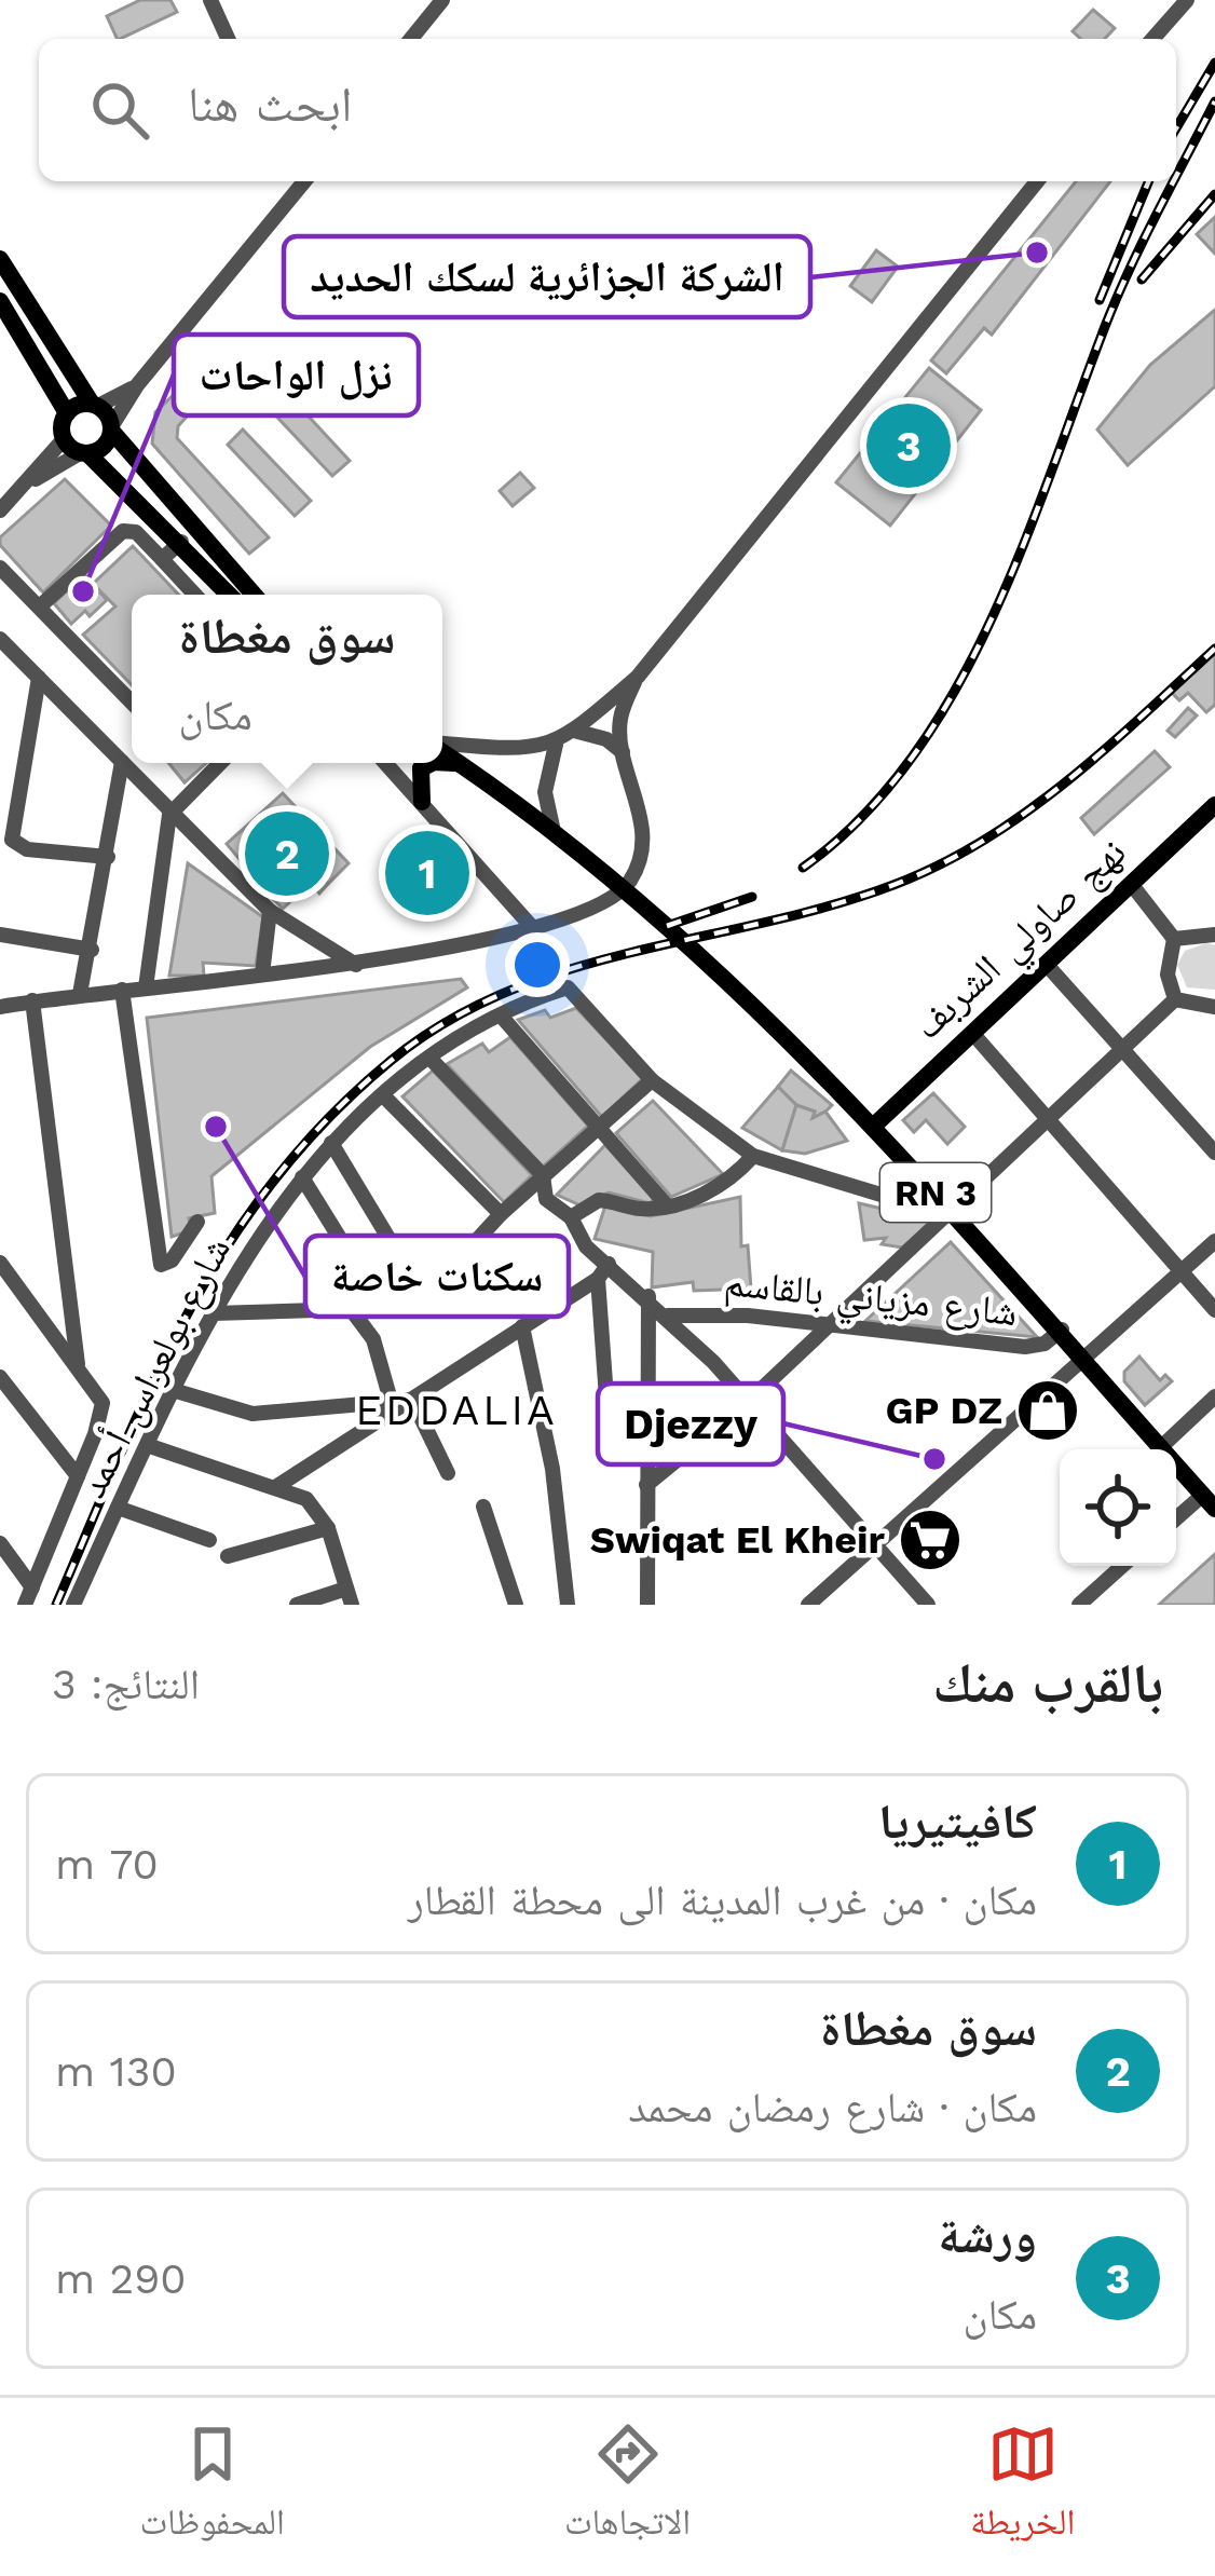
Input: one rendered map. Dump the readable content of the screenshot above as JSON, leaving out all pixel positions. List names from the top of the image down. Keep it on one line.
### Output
{"streets":{"main road":["نهج صاولي الشربف","RN 3"],"street":["شارع مزياني بالقاسم","شارع بولعراس أحمد"]},"crossings":[["نهج صاولي الشربف","RN 3"],["RN 3","شارع مزياني بالقاسم"],["RN 3","شارع بولعراس أحمد"]],"districts":["EDDALIA"],"places":{"other":["الشركة الجزائرية لسكك الحديد","نزل الواحات","سكنات خاصة","Djezzy"],"shop":["GP DZ"],"supermarket":["Swiqat El Kheir"]},"page":{"search":"ابحث هنا","pins":["3","2","1"],"popup":["سوق مغطاة","مكان"],"heading":["بالقرب منك","النتائج: 3"],"list":[{"mark":"1","name":"كافيتيريا","note":"مكان · من غرب المدينة الى محطة القطار","value":"70 m"},{"mark":"2","name":"سوق مغطاة","note":"مكان · شارع رمضان محمد","value":"130 m"},{"mark":"3","name":"ورشة","note":"مكان","value":"290 m"}],"nav":["الخريطة","الاتجاهات","المحفوظات"]}}
